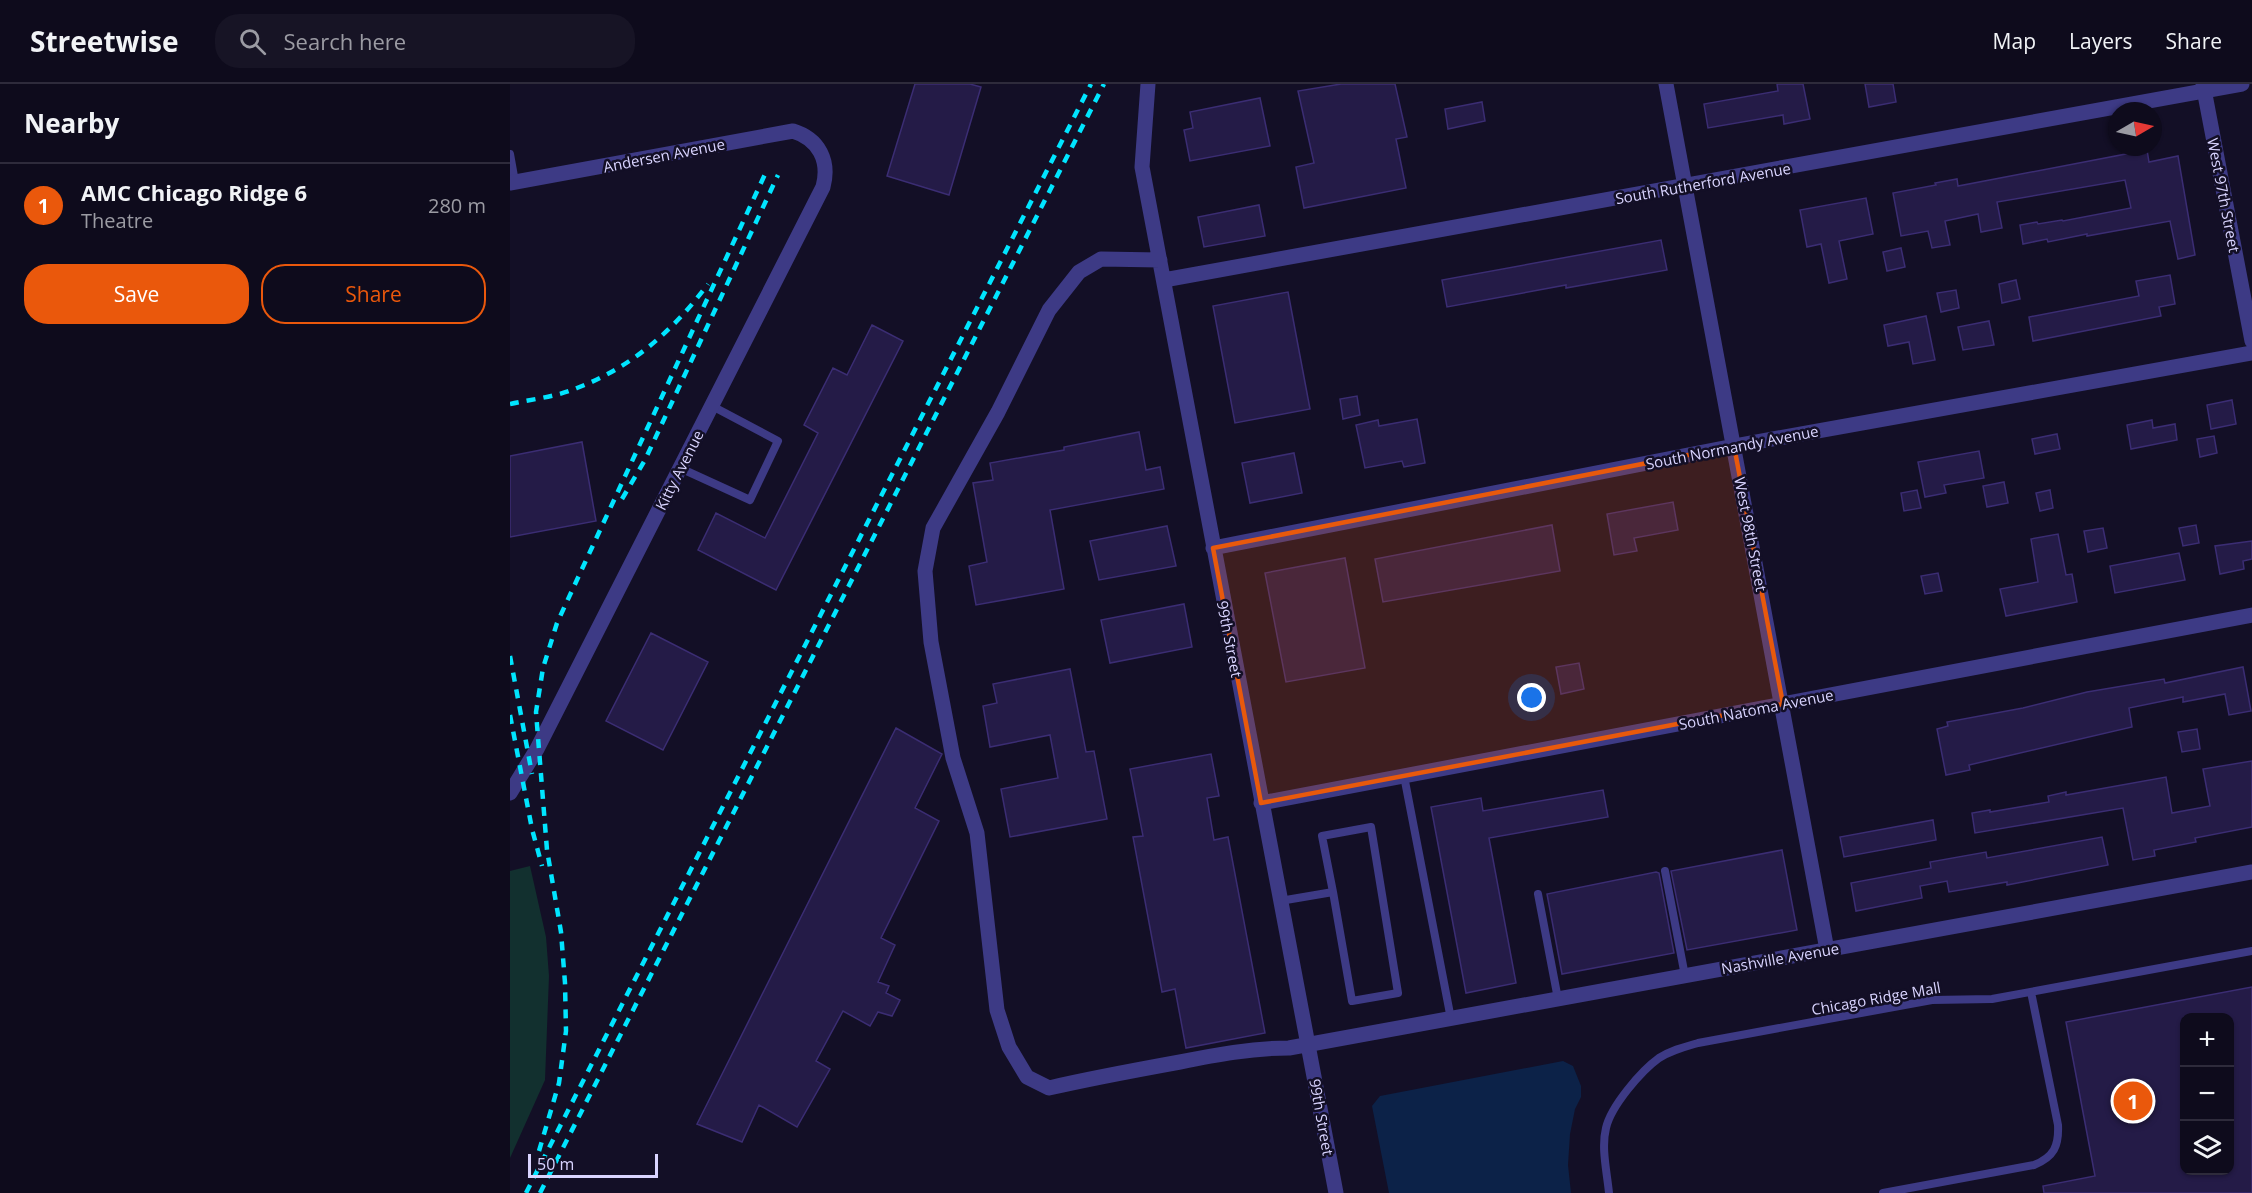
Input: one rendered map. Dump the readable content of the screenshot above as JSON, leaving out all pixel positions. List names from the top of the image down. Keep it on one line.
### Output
{"streets":{"street":["Andersen Avenue","South Rutherford Avenue","West 97th Street","South Normandy Avenue","Kitty Avenue","West 98th Street","99th Street","South Natoma Avenue","Nashville Avenue"],"lane":["Chicago Ridge Mall"]},"crossings":[["Andersen Avenue","Kitty Avenue"],["South Rutherford Avenue","West 97th Street"],["South Rutherford Avenue","West 98th Street"],["South Rutherford Avenue","99th Street"],["South Normandy Avenue","West 98th Street"],["South Normandy Avenue","99th Street"],["West 98th Street","South Natoma Avenue"],["West 98th Street","Nashville Avenue"],["99th Street","South Natoma Avenue"],["99th Street","Nashville Avenue"]],"scale_bar":"50 m","north":"right","page":{"header":"Streetwise","search":"Search here","nav":["Map","Layers","Share"],"heading":"Nearby","list":[{"mark":"1","name":"AMC Chicago Ridge 6","note":"Theatre","value":"280 m"}],"buttons":["Save","Share"],"map_buttons":["+","−"],"pins":"1","scale":"50 m"}}
